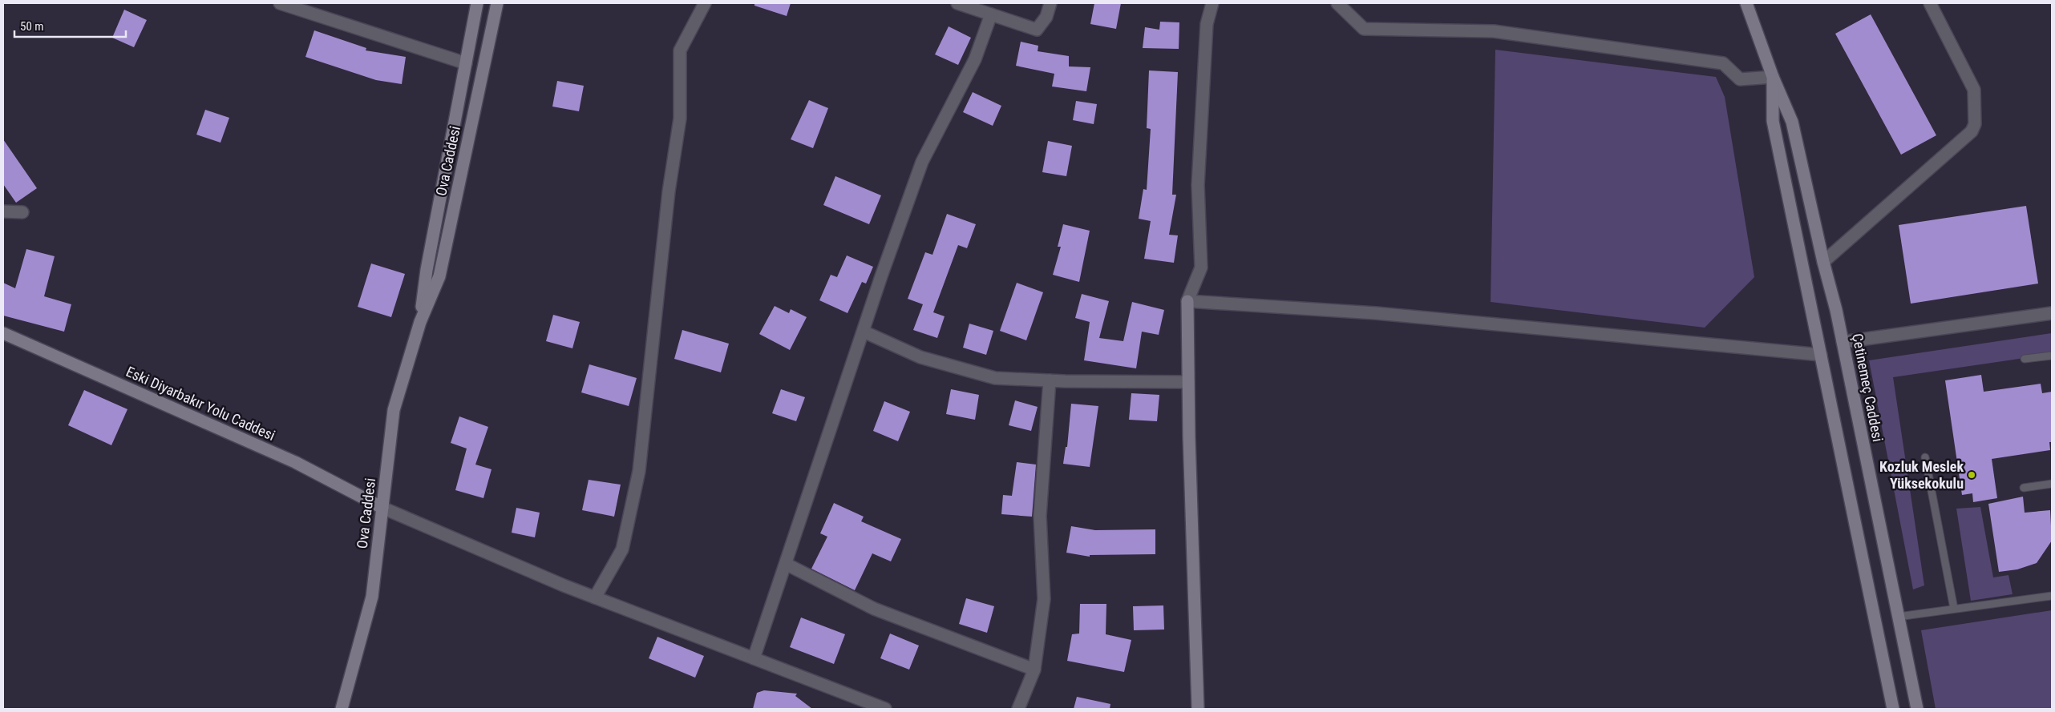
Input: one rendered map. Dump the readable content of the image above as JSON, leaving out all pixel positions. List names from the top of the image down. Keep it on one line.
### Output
{"streets":{"street":["Ova Caddesi","Çetinemeç Caddesi","Eski Diyarbakır Yolu Caddesi"]},"crossings":[["Ova Caddesi","Eski Diyarbakır Yolu Caddesi"]],"places":["Kozluk Meslek Yüksekokulu"],"scale_bar":"50 m"}
